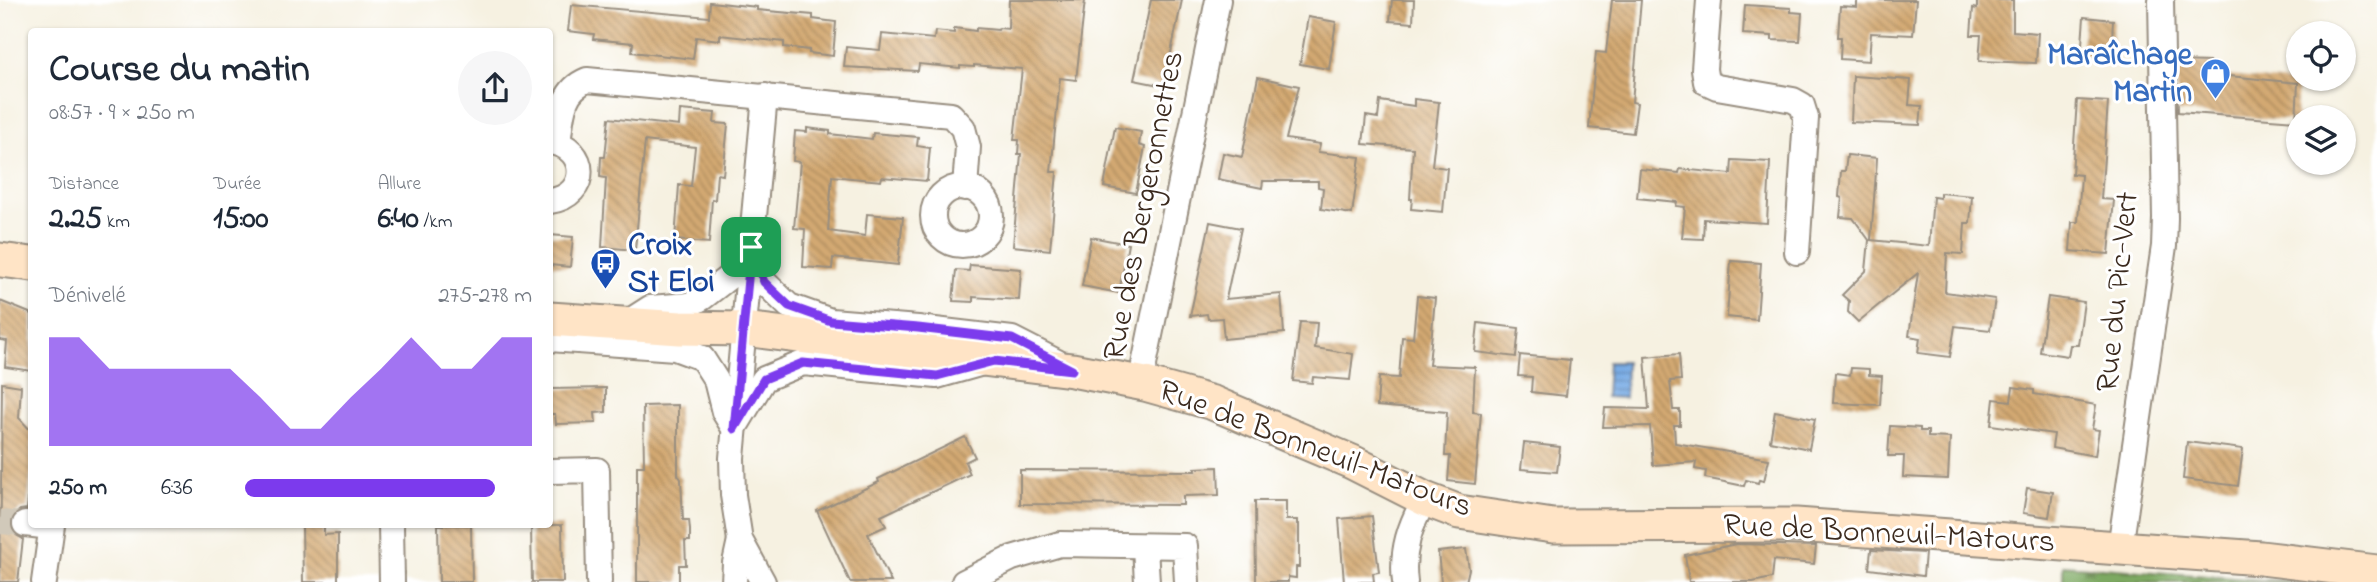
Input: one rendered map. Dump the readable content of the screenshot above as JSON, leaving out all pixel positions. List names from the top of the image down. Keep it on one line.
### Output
{"streets":{"main road":["Rue de Bonneuil-Matours"],"street":["Rue des Bergeronnettes","Rue du Pic-Vert"]},"crossings":[["Rue des Bergeronnettes","Rue de Bonneuil-Matours"],["Rue du Pic-Vert","Rue de Bonneuil-Matours"]],"places":{"shop":["Maraîchage Martin"],"bus stop":["Croix St Eloi"]},"page":{"heading":["Course du matin","08:57 · 9 × 250 m"],"stats":[["Distance","2.25 km"],["Durée","15:00"],["Allure","6:40 /km"]],"chart":["Dénivelé","275–278 m"],"list":[{"name":"250 m","note":"6:36"}]}}
